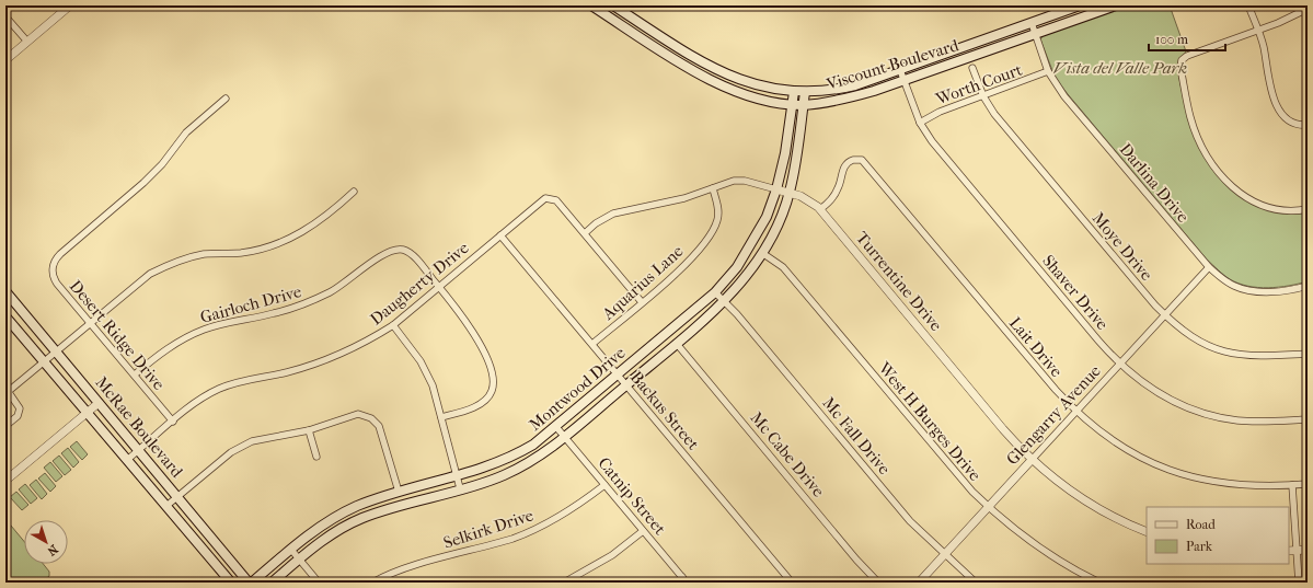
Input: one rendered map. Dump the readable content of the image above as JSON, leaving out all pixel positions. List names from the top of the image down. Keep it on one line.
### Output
{"streets":{"main road":["Viscount Boulevard","Montwood Drive","McRae Boulevard"],"street":["Worth Court","Darlina Drive","Moye Drive","Turrentine Drive","Aquarius Lane","Daugherty Drive","Shaver Drive","Gairloch Drive","Desert Ridge Drive","Lait Drive","Backus Street","Glengarry Avenue","West H Burges Drive","Mc Fall Drive","Mc Cabe Drive","Catnip Street","Selkirk Drive"]},"crossings":[["Viscount Boulevard","Darlina Drive"],["Viscount Boulevard","Shaver Drive"],["Viscount Boulevard","Montwood Drive"],["Worth Court","Darlina Drive"],["Worth Court","Moye Drive"],["Worth Court","Shaver Drive"],["Darlina Drive","Glengarry Avenue"],["Moye Drive","Glengarry Avenue"],["Turrentine Drive","Aquarius Lane"],["Turrentine Drive","Daugherty Drive"],["Turrentine Drive","Lait Drive"],["Turrentine Drive","Montwood Drive"],["Turrentine Drive","Glengarry Avenue"],["Aquarius Lane","Daugherty Drive"],["Aquarius Lane","Backus Street"],["Daugherty Drive","Gairloch Drive"],["Daugherty Drive","Desert Ridge Drive"],["Daugherty Drive","Backus Street"],["Daugherty Drive","McRae Boulevard"],["Shaver Drive","Glengarry Avenue"],["Gairloch Drive","Desert Ridge Drive"],["Lait Drive","Glengarry Avenue"],["Montwood Drive","Backus Street"],["Montwood Drive","West H Burges Drive"],["Montwood Drive","Mc Fall Drive"],["Montwood Drive","Mc Cabe Drive"],["Montwood Drive","Catnip Street"],["Glengarry Avenue","West H Burges Drive"],["Glengarry Avenue","Mc Fall Drive"],["Catnip Street","Selkirk Drive"]],"parks":["Vista del Valle Park"],"legend":["Road","Park"],"scale_bar":"100 m","north":"bottom right"}
